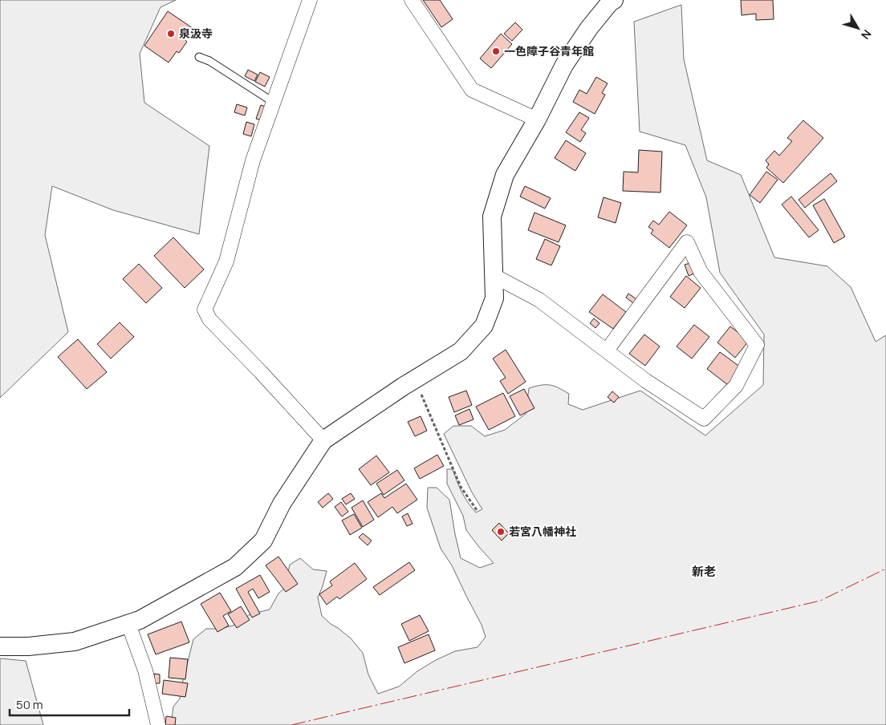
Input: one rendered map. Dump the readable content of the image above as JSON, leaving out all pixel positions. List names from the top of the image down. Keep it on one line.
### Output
{"districts":["新老"],"places":["泉汲寺","一色障子谷青年館","若宮八幡神社"],"scale_bar":"50 m","north":"bottom right"}
